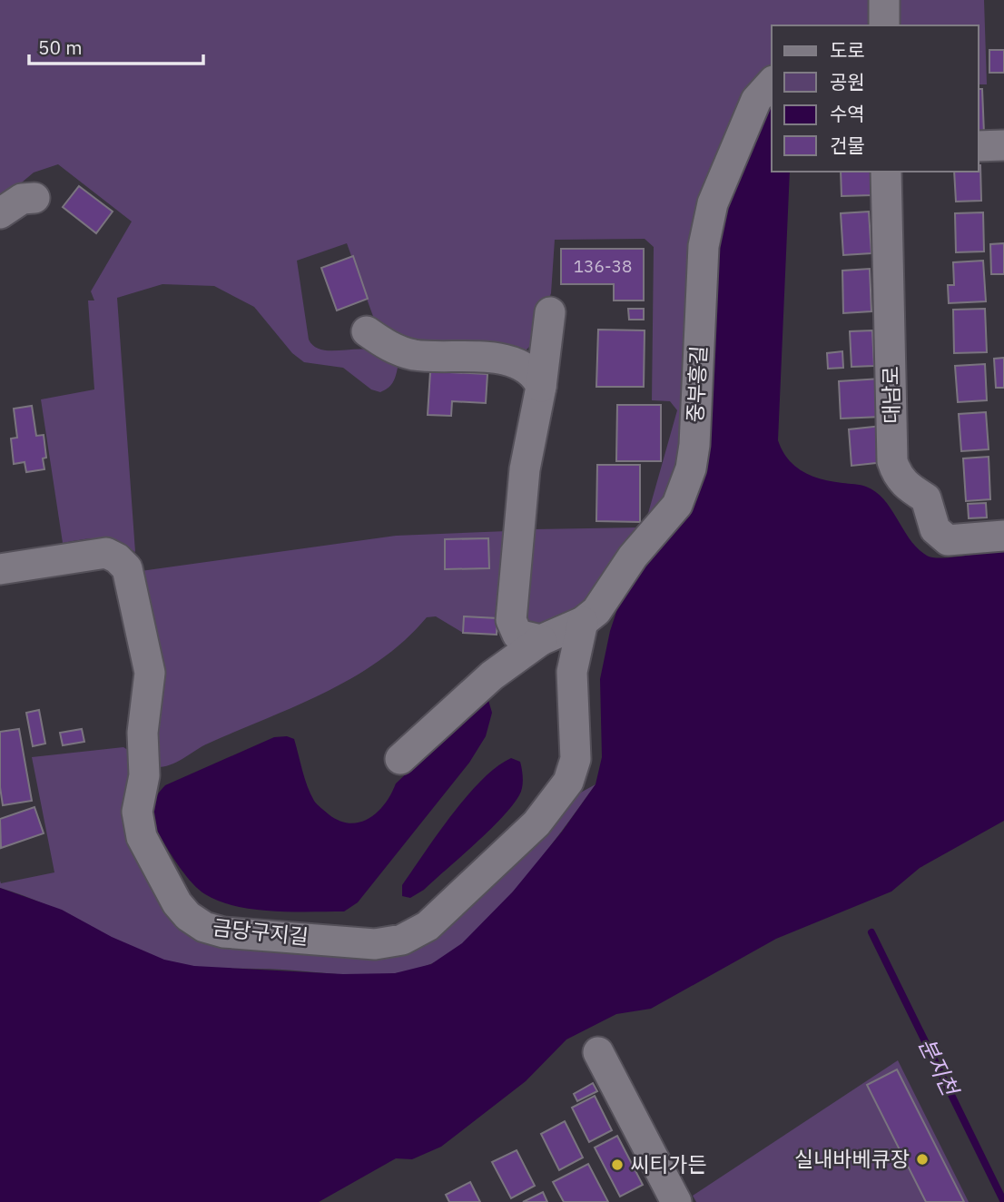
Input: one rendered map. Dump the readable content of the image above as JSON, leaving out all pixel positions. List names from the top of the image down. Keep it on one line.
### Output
{"streets":{"street":["중부흥길","대남로","금당구지길"]},"crossings":[["중부흥길","금당구지길"]],"water":["분지천"],"places":["실내바베큐장","씨티가든"],"house_numbers":["136-38"],"legend":["도로","공원","수역","건물"],"scale_bar":"50 m"}
